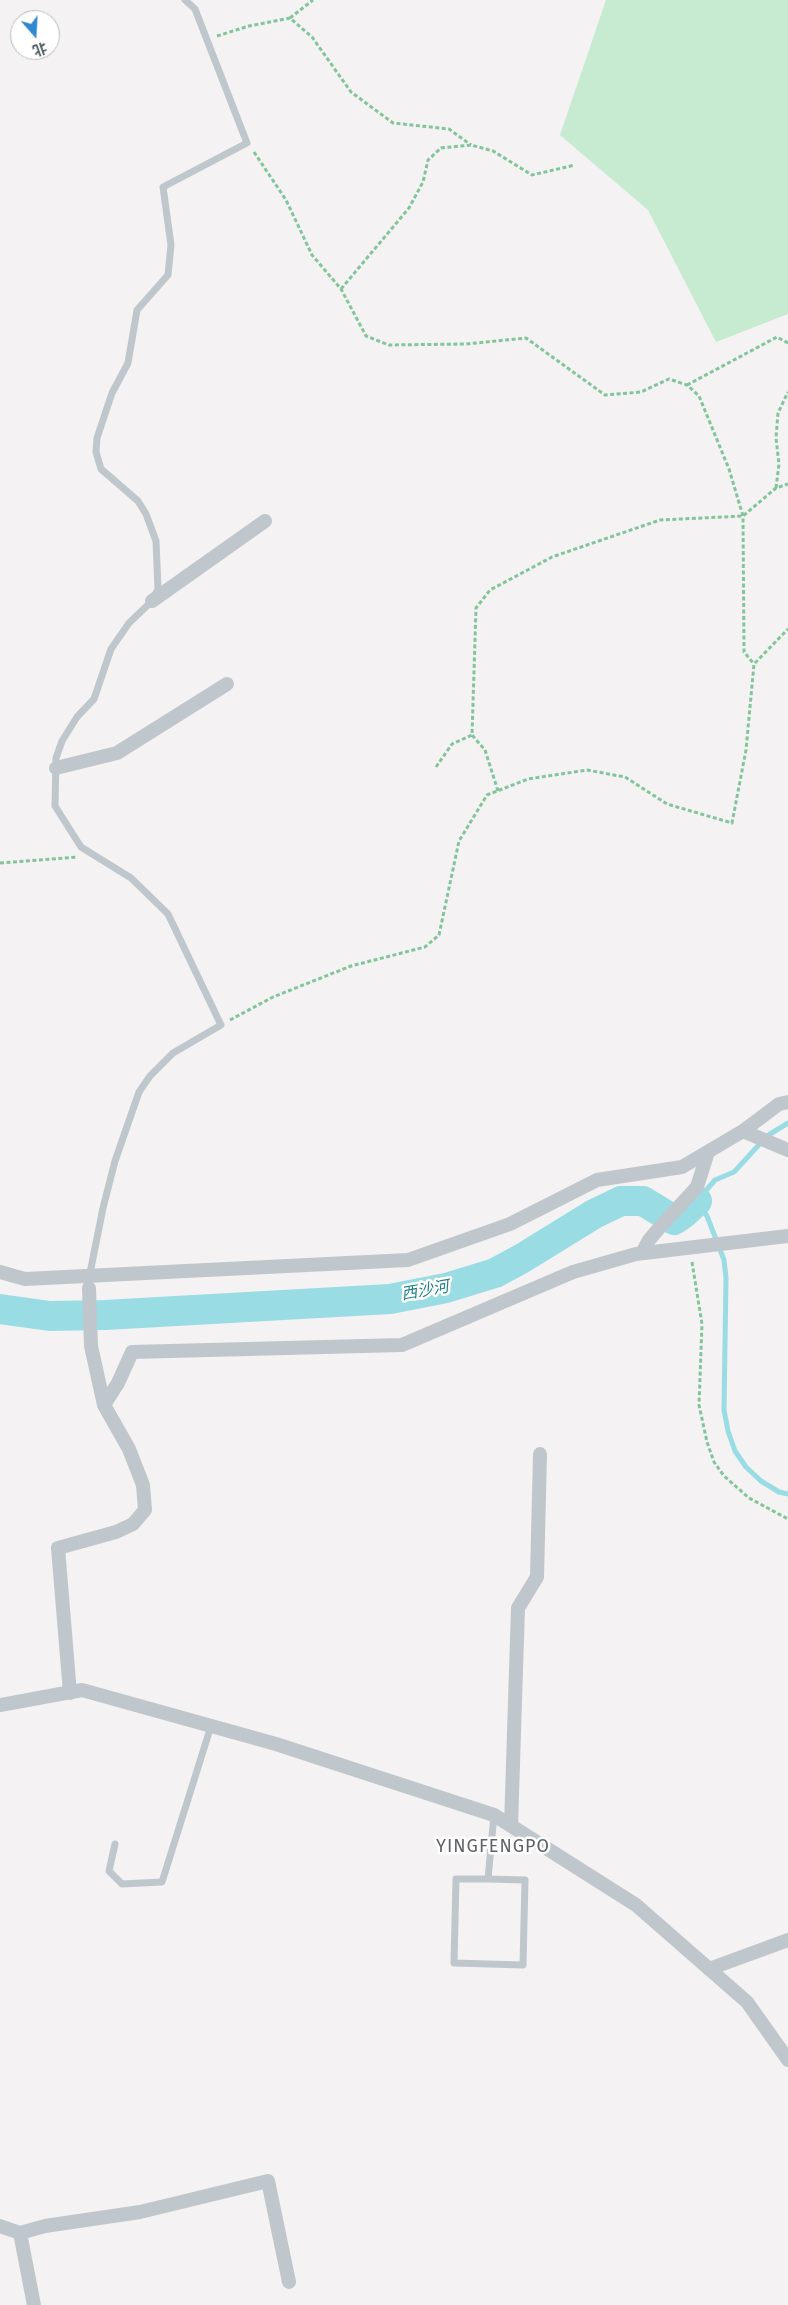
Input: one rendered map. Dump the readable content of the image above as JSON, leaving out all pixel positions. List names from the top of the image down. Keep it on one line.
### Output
{"districts":["YINGFENGPO"],"water":["西沙河"],"north":"bottom"}
